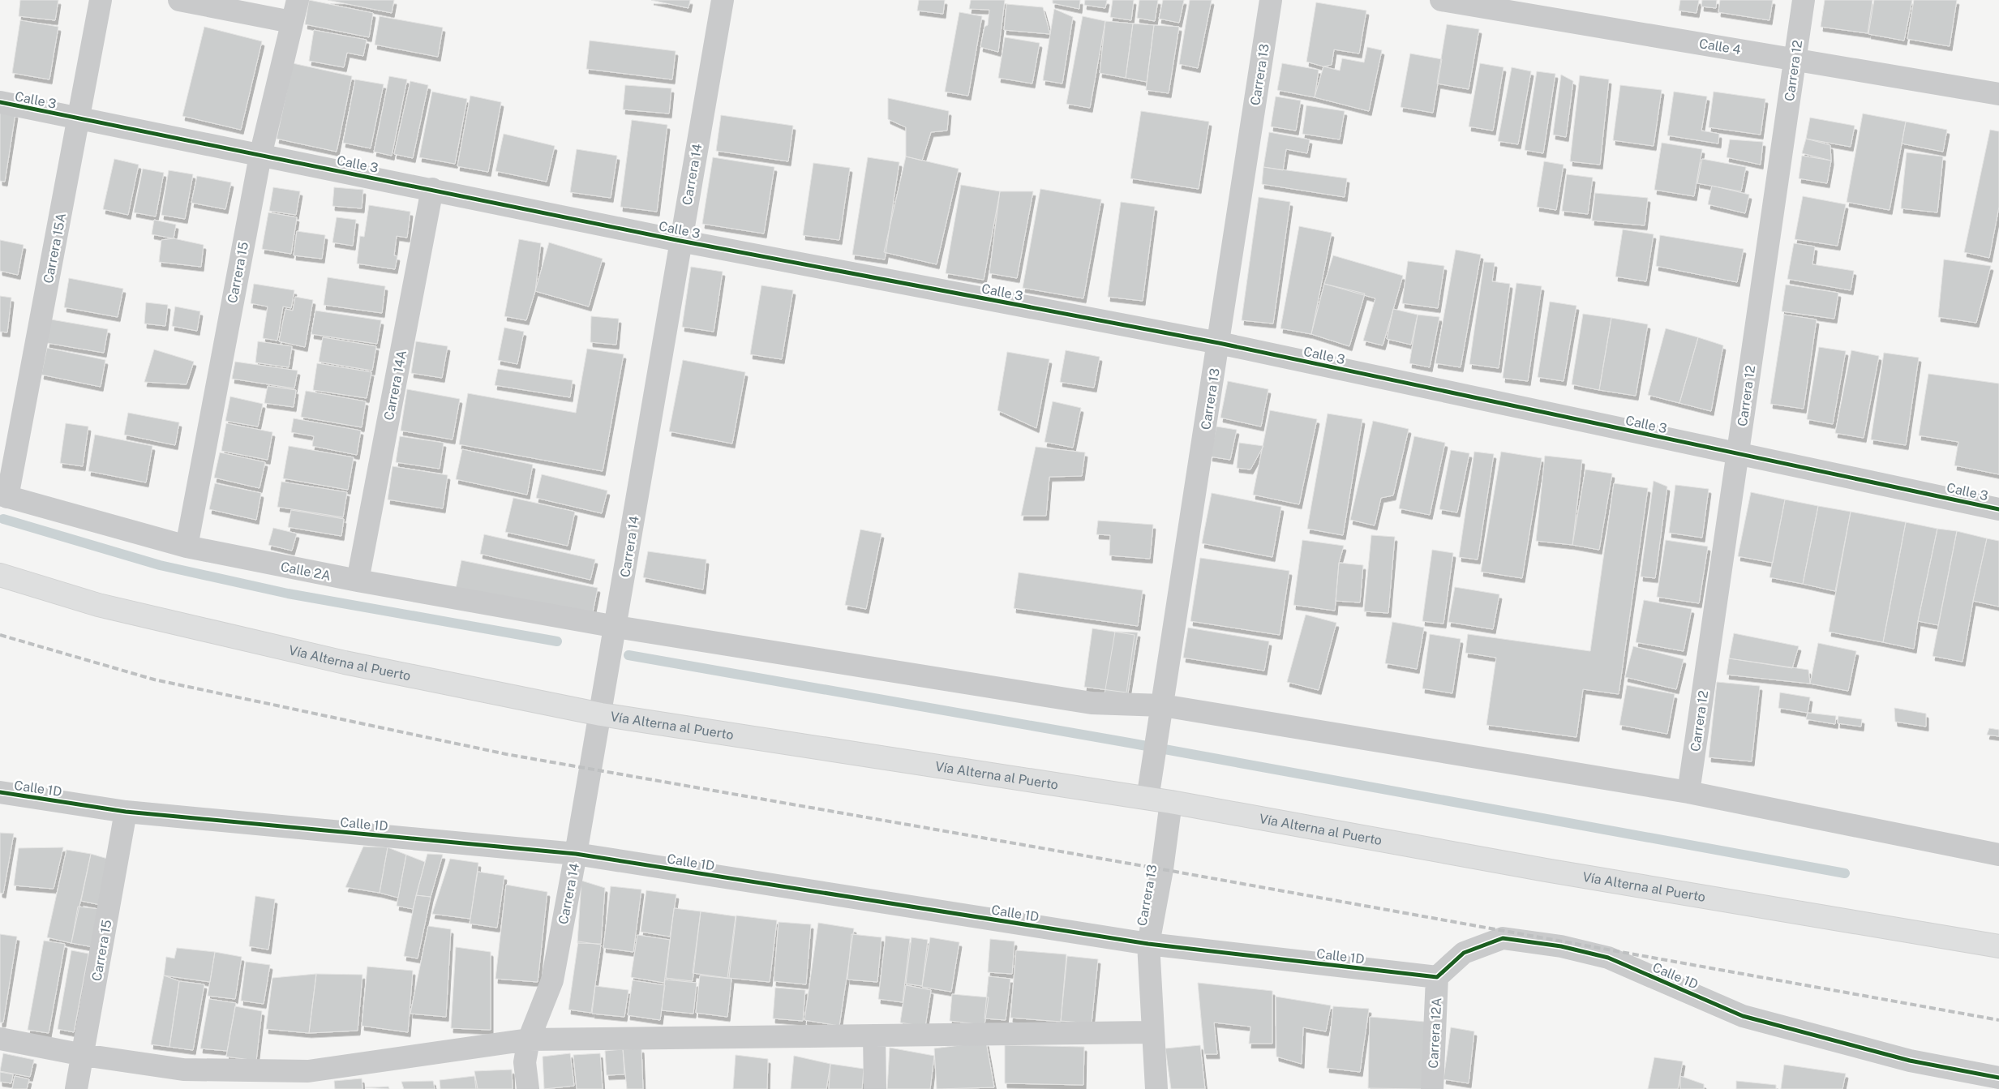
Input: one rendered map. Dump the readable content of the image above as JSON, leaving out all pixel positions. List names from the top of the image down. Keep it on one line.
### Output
{"streets":{"main road":["Vía Alterna al Puerto"],"street":["Calle 4","Carrera 12","Carrera 13","Calle 3","Carrera 14","Carrera 15A","Carrera 15","Carrera 14A","Calle 2A","Calle 1D","Carrera 12A"]},"crossings":[["Calle 4","Carrera 12"],["Carrera 12","Calle 3"],["Carrera 12","Calle 2A"],["Carrera 13","Calle 3"],["Carrera 13","Calle 2A"],["Carrera 13","Vía Alterna al Puerto"],["Carrera 13","Calle 1D"],["Calle 3","Carrera 14"],["Calle 3","Carrera 15A"],["Calle 3","Carrera 15"],["Calle 3","Carrera 14A"],["Carrera 14","Calle 2A"],["Carrera 14","Vía Alterna al Puerto"],["Carrera 14","Calle 1D"],["Carrera 15A","Calle 2A"],["Carrera 15","Calle 2A"],["Carrera 15","Calle 1D"],["Carrera 14A","Calle 2A"],["Calle 1D","Carrera 12A"]]}
